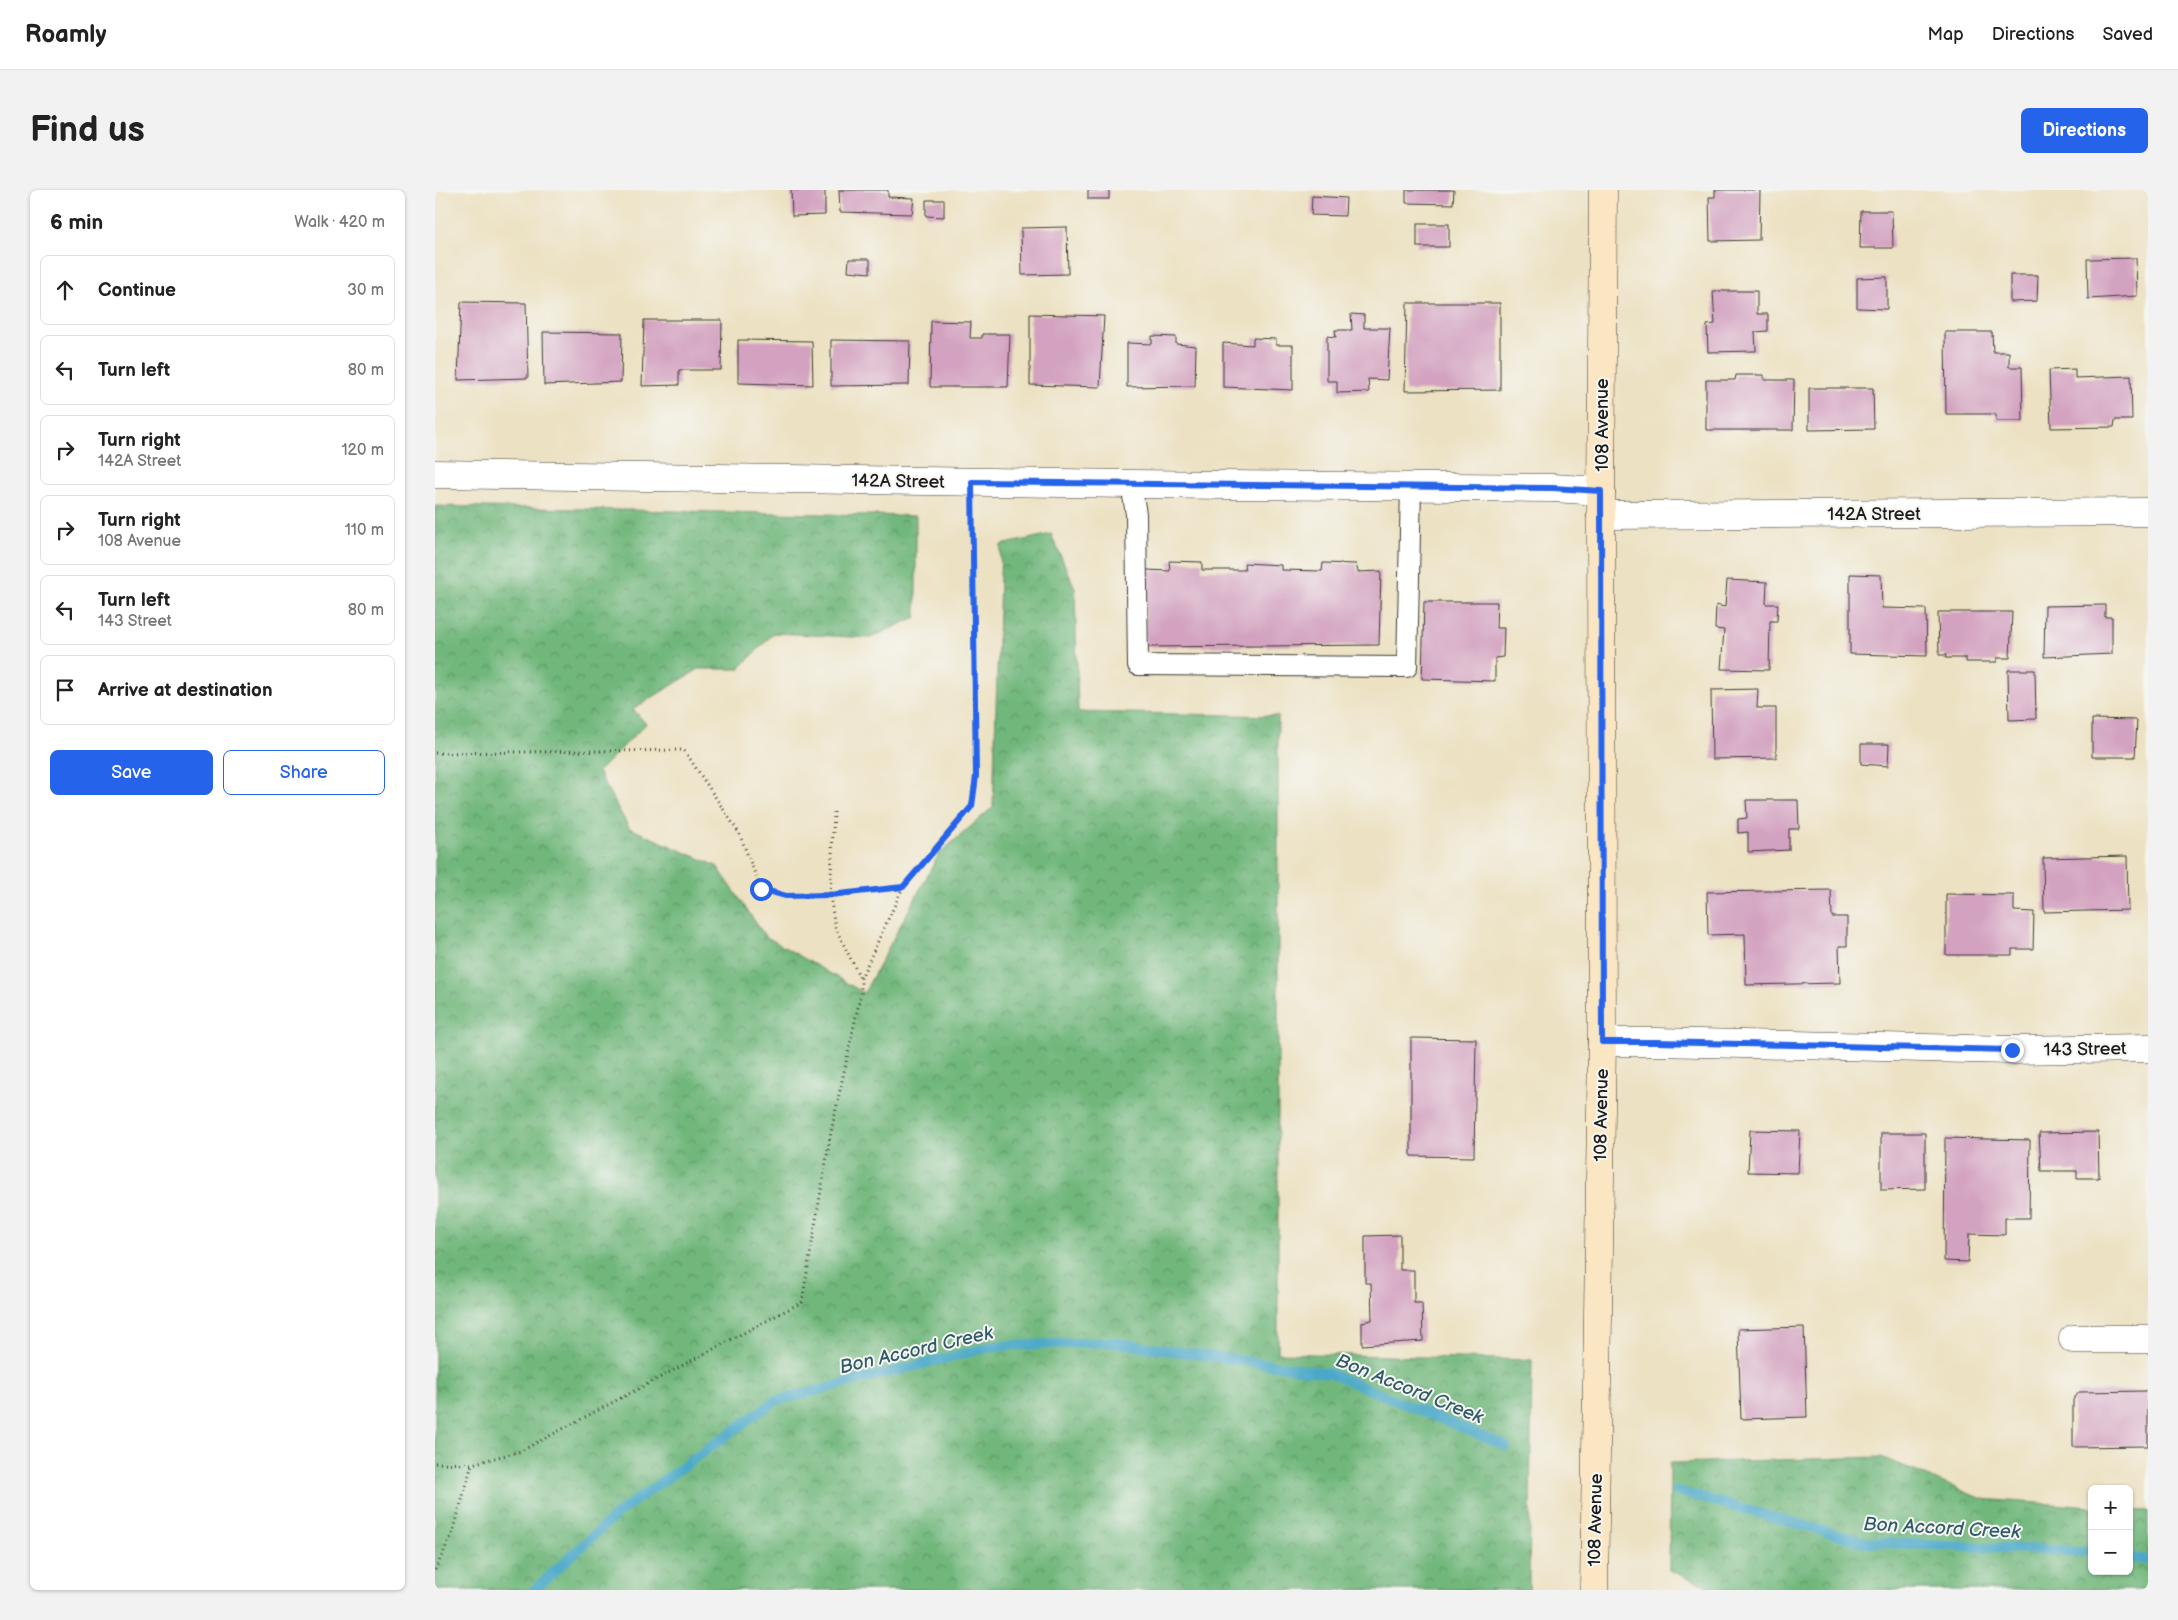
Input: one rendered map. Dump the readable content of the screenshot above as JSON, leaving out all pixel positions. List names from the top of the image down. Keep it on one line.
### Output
{"streets":{"main road":["108 Avenue"],"street":["142A Street","143 Street"]},"crossings":[["108 Avenue","142A Street"],["108 Avenue","143 Street"]],"water":["Bon Accord Creek"],"page":{"header":"Roamly","nav":["Map","Directions","Saved"],"buttons":["Directions",["Save","Share"]],"title":"Find us","heading":["6 min","Walk · 420 m"],"list":[["Continue","30 m"],["Turn left","80 m"],["Turn right","142A Street","120 m"],["Turn right","108 Avenue","110 m"],["Turn left","143 Street","80 m"],"Arrive at destination"],"map_buttons":["+","−"]}}
